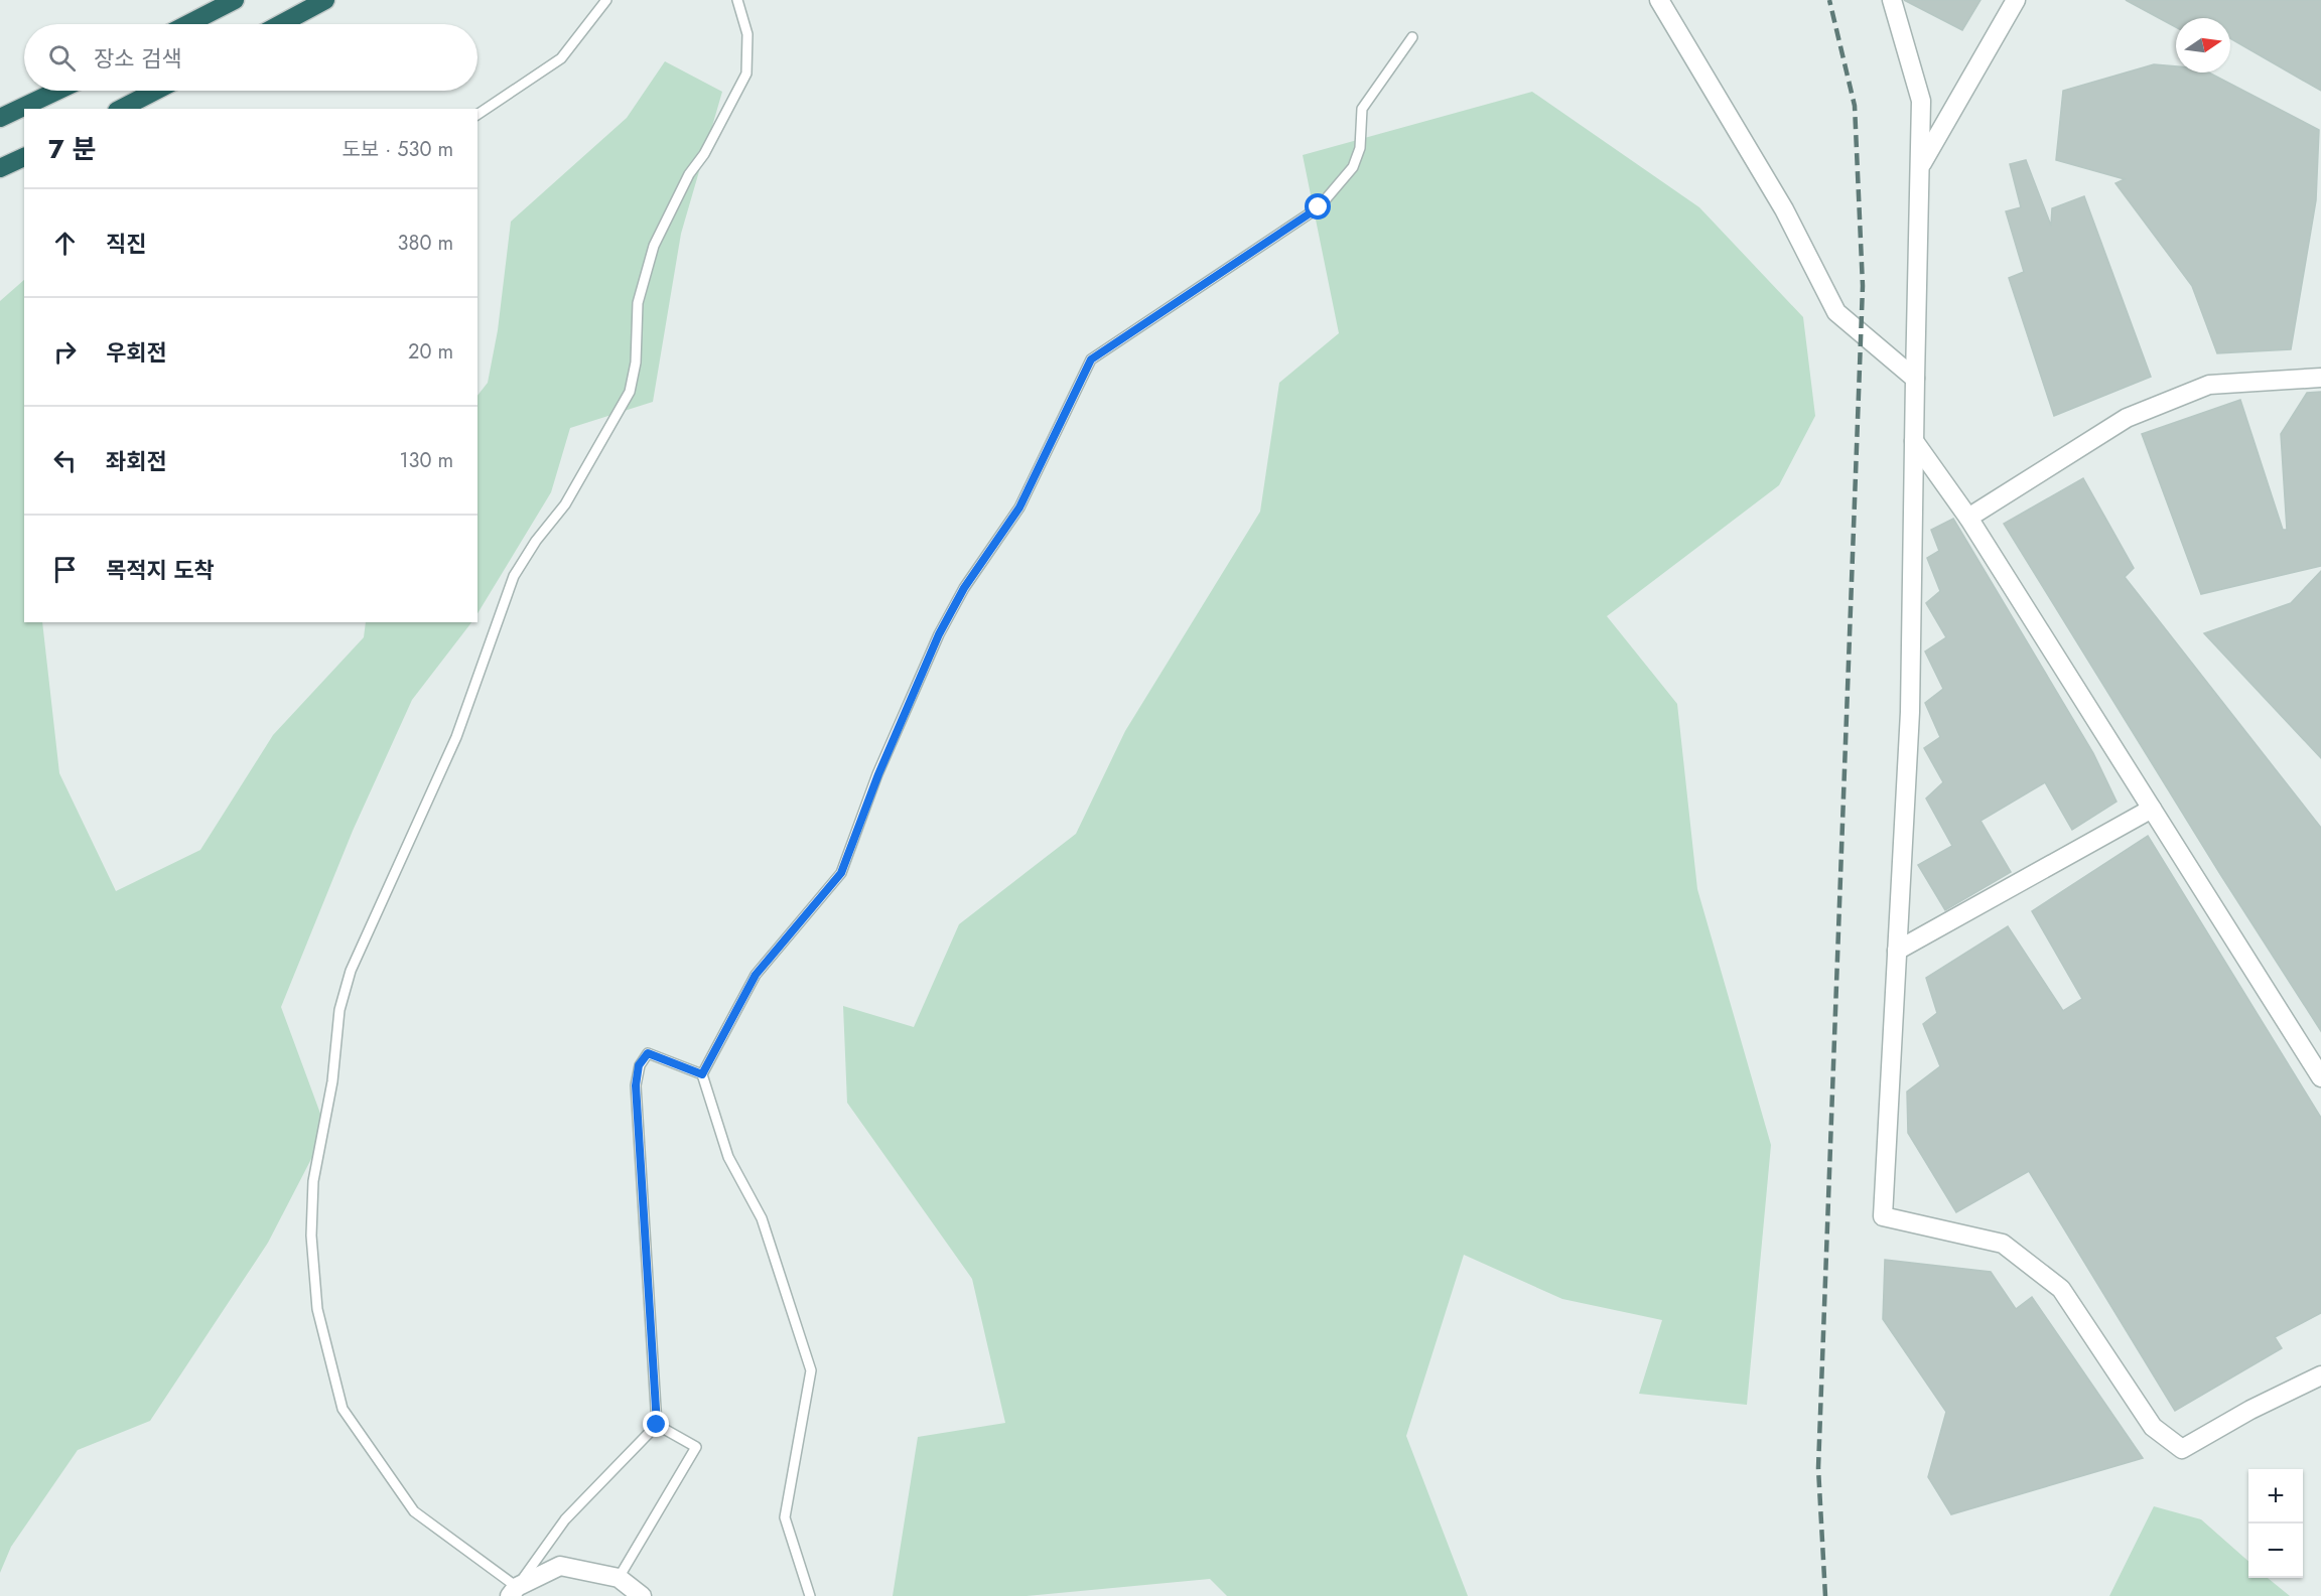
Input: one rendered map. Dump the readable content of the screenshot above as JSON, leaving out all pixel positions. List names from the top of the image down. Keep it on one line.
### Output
{"north":"right","page":{"search":"장소 검색","heading":["7 분","도보 · 530 m"],"list":[["직진","380 m"],["우회전","20 m"],["좌회전","130 m"],"목적지 도착"],"map_buttons":["+","−"]}}
